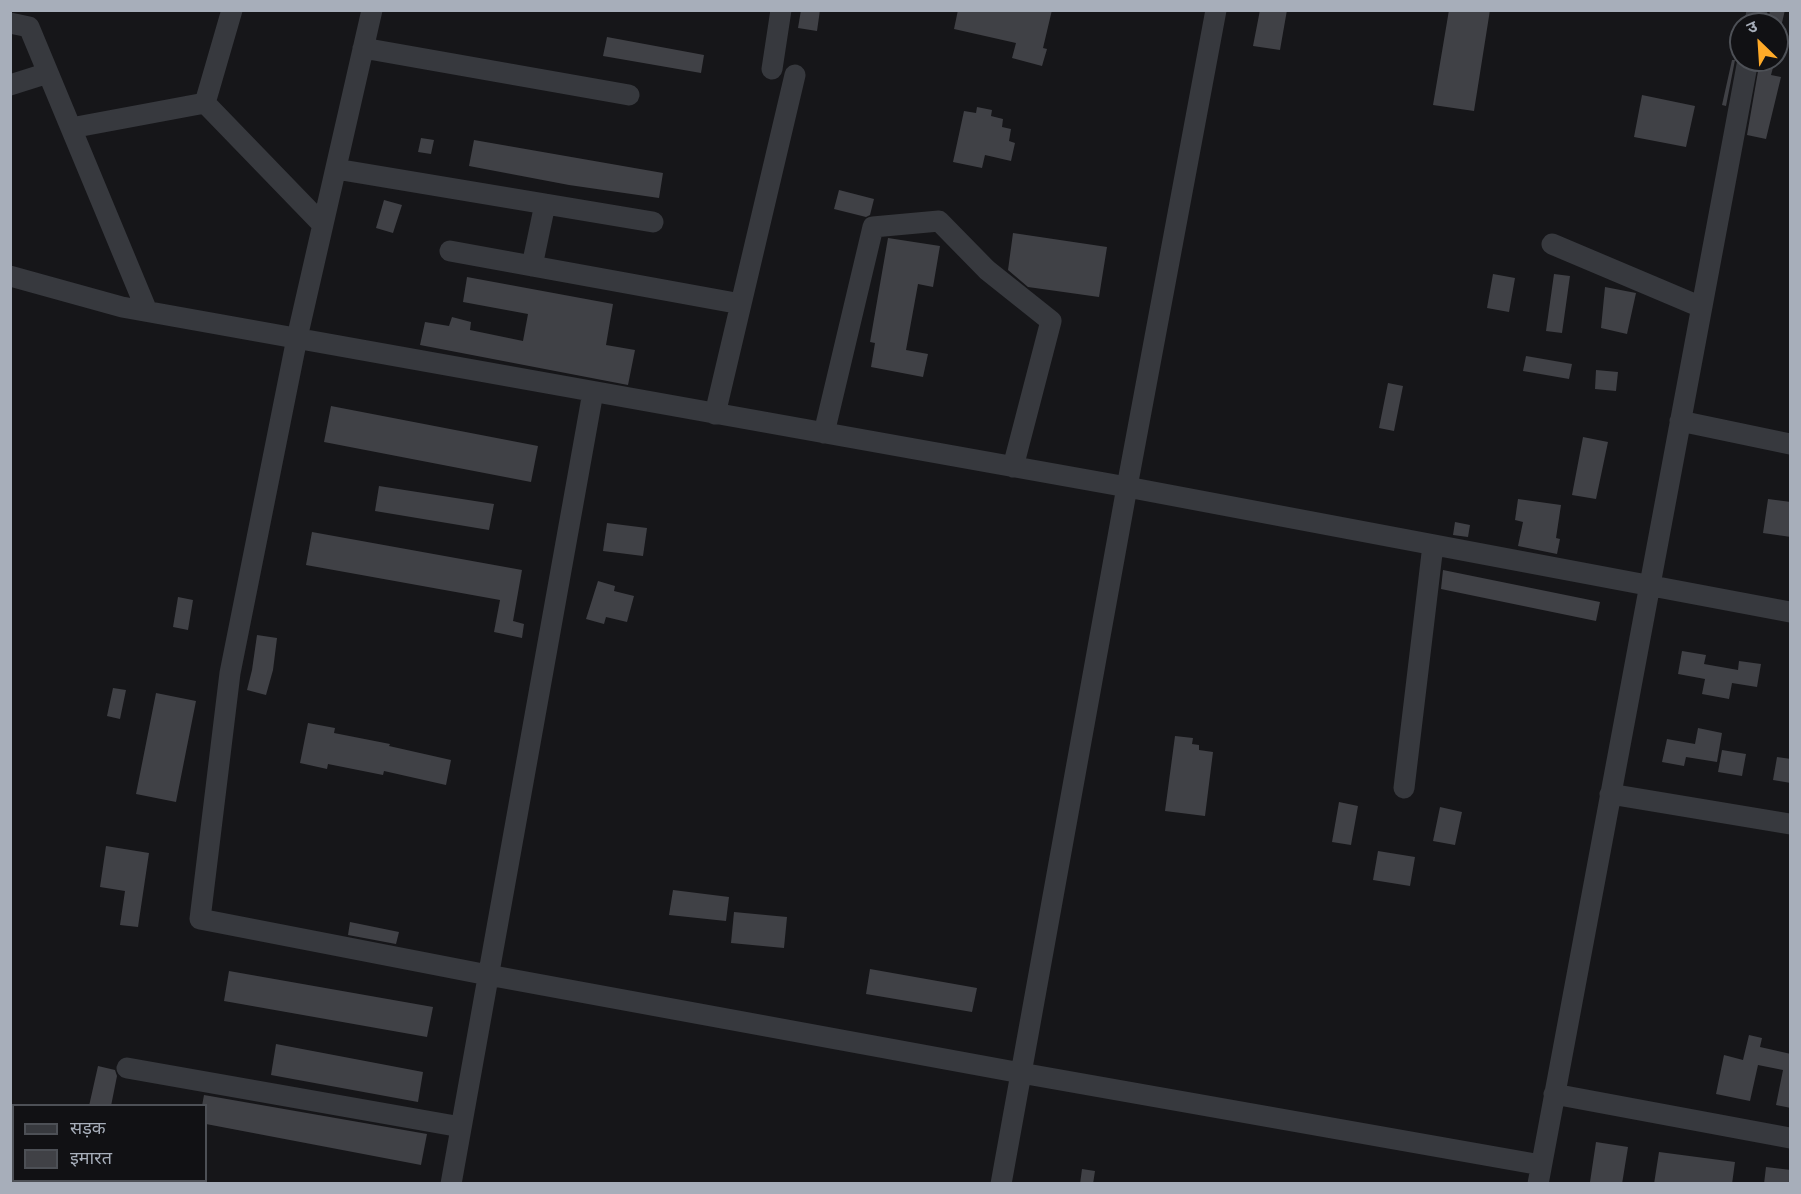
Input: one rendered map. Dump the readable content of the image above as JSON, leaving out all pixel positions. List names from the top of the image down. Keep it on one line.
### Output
{"legend":["सड़क","इमारत"],"north":"top left"}
